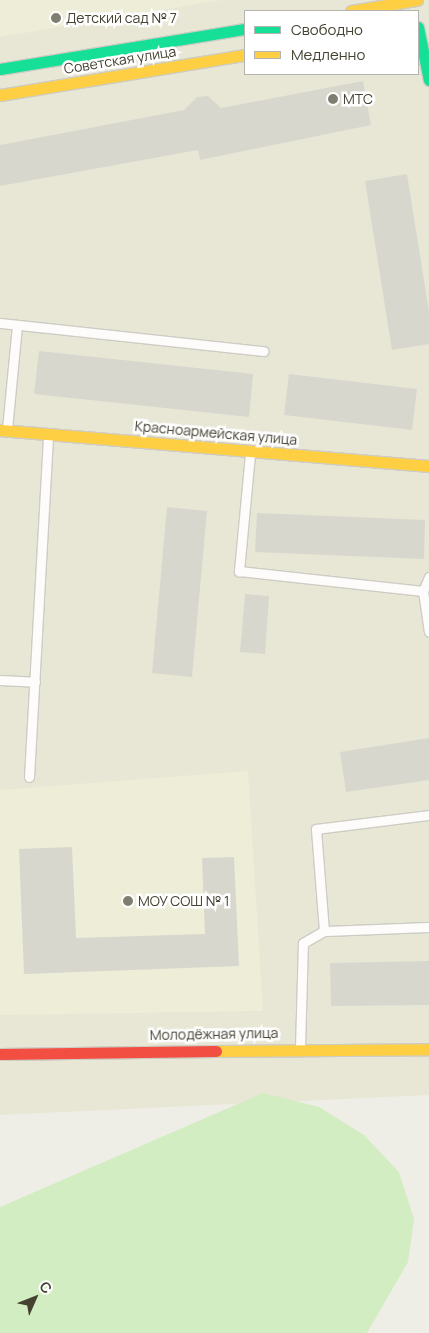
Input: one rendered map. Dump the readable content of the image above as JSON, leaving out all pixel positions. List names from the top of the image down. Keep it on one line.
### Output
{"streets":{"street":["Советская улица","Красноармейская улица","Молодёжная улица"]},"places":["Детский сад № 7","МТС","МОУ СОШ № 1"],"legend":["Свободно","Медленно"],"north":"top right"}
